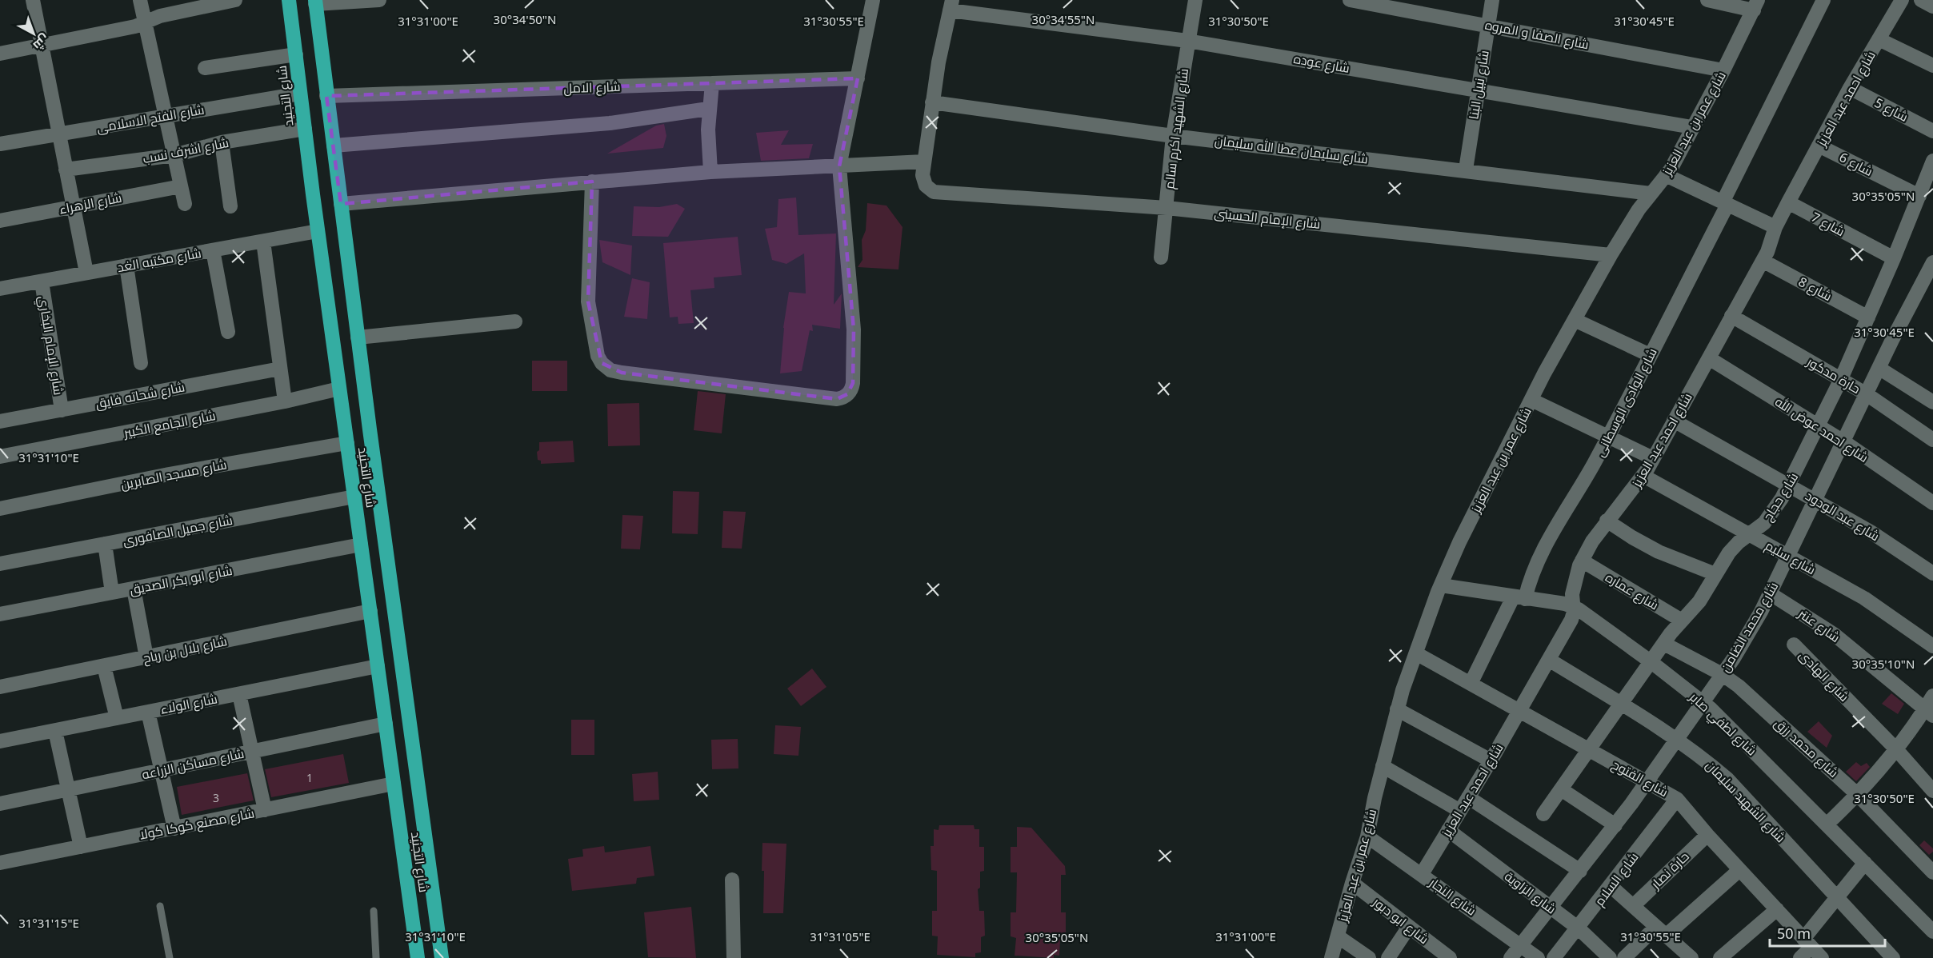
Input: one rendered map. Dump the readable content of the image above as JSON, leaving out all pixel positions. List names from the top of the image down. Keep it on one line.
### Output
{"streets":{"highway":["شارع التجنيد"],"street":["شارع الصفا و المروه","شارع عوده","شارع نبيل البنا","شارع الامل","شارع احمد عبد العزيز","شارع 5","شارع الفتح الاسلامى","شارع عمر بن عبد العزيز","شارع الشهيد اكرم سالم","شارع سليمان عطا الله سليمان","شارع اشرف نسب","شارع 6","شارع الزهراء","شارع الإمام الحسينى","شارع 7","شارع مكتبه الغد","شارع 8","شارع الإمام البخاري","حارة مدكور","شارع شحاته فايق","شارع الوادى الوسطانى","شارع الجامع الكبير","شارع احمد عوض الله","شارع مسجد الصابرين","شارع حجاج","شارع عبد الودود","شارع جميل الصافورى","شارع سليم","شارع ابو بكر الصديق","شارع عماره","شارع عنتر","شارع محمد الضامن","شارع بلال بن رباح","شارع الهادى","شارع الولاء","شارع لطفي صابر","شارع محمد رزق","شارع مساكن الزراعه","شارع الفتوح","شارع الشهيد سليمان","شارع مصنع كوكا كولا","حارة نصار","شارع السلام","شارع الزاوية","شارع النجار","شارع ابو دبور"]},"crossings":[["شارع الصفا و المروه","شارع نبيل البنا"],["شارع الصفا و المروه","شارع عمر بن عبد العزيز"],["شارع عوده","شارع نبيل البنا"],["شارع عوده","شارع عمر بن عبد العزيز"],["شارع عوده","شارع الشهيد اكرم سالم"],["شارع نبيل البنا","شارع سليمان عطا الله سليمان"],["شارع الامل","شارع التجنيد"],["شارع التجنيد","شارع الفتح الاسلامى"],["شارع التجنيد","شارع اشرف نسب"],["شارع التجنيد","شارع مكتبه الغد"],["شارع التجنيد","شارع الجامع الكبير"],["شارع التجنيد","شارع مسجد الصابرين"],["شارع التجنيد","شارع جميل الصافورى"],["شارع التجنيد","شارع ابو بكر الصديق"],["شارع التجنيد","شارع بلال بن رباح"],["شارع التجنيد","شارع الولاء"],["شارع التجنيد","شارع مساكن الزراعه"],["شارع التجنيد","شارع مصنع كوكا كولا"],["شارع احمد عبد العزيز","شارع 5"],["شارع احمد عبد العزيز","شارع 6"],["شارع احمد عبد العزيز","شارع 7"],["شارع احمد عبد العزيز","شارع 8"],["شارع احمد عبد العزيز","حارة مدكور"],["شارع احمد عبد العزيز","شارع احمد عوض الله"],["شارع احمد عبد العزيز","شارع عبد الودود"],["شارع احمد عبد العزيز","شارع سليم"],["شارع احمد عبد العزيز","شارع عماره"],["شارع احمد عبد العزيز","شارع لطفي صابر"],["شارع احمد عبد العزيز","شارع الفتوح"],["شارع احمد عبد العزيز","شارع الشهيد سليمان"],["شارع احمد عبد العزيز","شارع الزاوية"],["شارع احمد عبد العزيز","شارع النجار"],["شارع عمر بن عبد العزيز","شارع سليمان عطا الله سليمان"],["شارع عمر بن عبد العزيز","شارع الإمام الحسينى"],["شارع عمر بن عبد العزيز","شارع لطفي صابر"],["شارع عمر بن عبد العزيز","شارع الفتوح"],["شارع عمر بن عبد العزيز","شارع النجار"],["شارع عمر بن عبد العزيز","شارع ابو دبور"],["شارع الشهيد اكرم سالم","شارع سليمان عطا الله سليمان"],["شارع الشهيد اكرم سالم","شارع الإمام الحسينى"],["شارع 6","شارع حجاج"],["شارع 7","شارع حجاج"],["شارع مكتبه الغد","شارع الإمام البخاري"],["شارع 8","شارع حجاج"],["شارع الإمام البخاري","شارع شحاته فايق"],["حارة مدكور","شارع حجاج"],["حارة مدكور","شارع محمد الضامن"],["شارع الوادى الوسطانى","شارع لطفي صابر"],["شارع الوادى الوسطانى","شارع الفتوح"],["شارع احمد عوض الله","شارع حجاج"],["شارع احمد عوض الله","شارع محمد الضامن"],["شارع حجاج","شارع عبد الودود"],["شارع حجاج","شارع سليم"],["شارع حجاج","شارع عماره"],["شارع حجاج","شارع لطفي صابر"],["شارع حجاج","شارع محمد رزق"],["شارع حجاج","شارع الفتوح"],["شارع حجاج","شارع الشهيد سليمان"],["شارع عبد الودود","شارع محمد الضامن"],["شارع سليم","شارع محمد الضامن"],["شارع عنتر","شارع محمد الضامن"],["شارع محمد الضامن","شارع لطفي صابر"],["شارع محمد الضامن","شارع محمد رزق"],["شارع محمد الضامن","شارع الفتوح"],["شارع محمد الضامن","شارع الشهيد سليمان"],["شارع محمد الضامن","شارع الزاوية"],["شارع محمد الضامن","شارع النجار"],["شارع الفتوح","حارة نصار"],["شارع الفتوح","شارع السلام"],["شارع السلام","شارع الزاوية"]],"house_numbers":["1","3"],"scale_bar":"50 m","north":"bottom right","coordinates":["30°34'50\"N","30°34'55\"N","31°31'00\"E","31°30'55\"E","31°30'50\"E","31°30'45\"E","30°35'05\"N","31°31'10\"E","30°35'10\"N","31°31'15\"E","31°31'05\"E"]}
